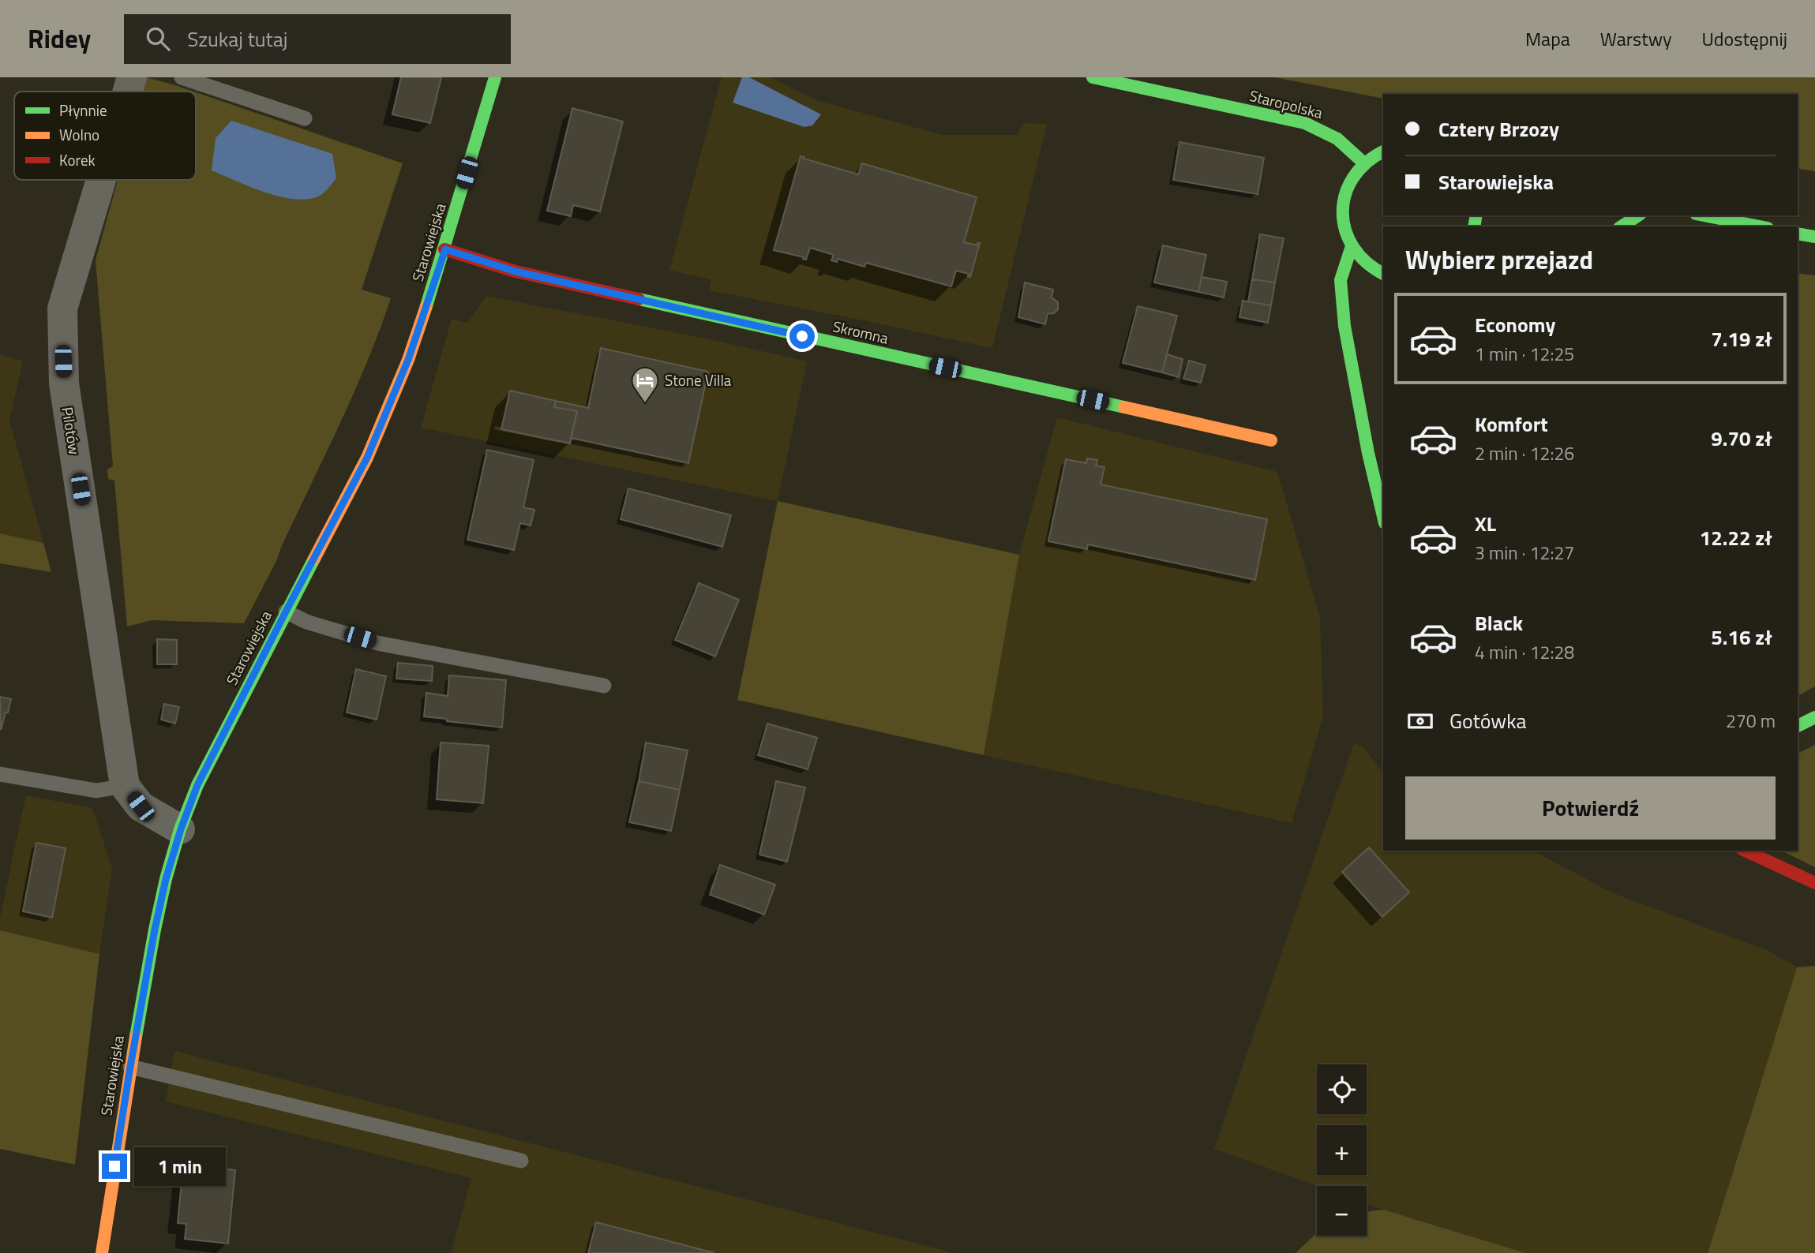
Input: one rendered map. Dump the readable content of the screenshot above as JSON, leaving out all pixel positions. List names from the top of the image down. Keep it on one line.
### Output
{"streets":{"main road":["Staropolska","Starowiejska","Skromna"],"street":["Pilotów"]},"crossings":[["Starowiejska","Skromna"]],"places":{"hotel":["Stone Villa"]},"legend":["Płynnie","Wolno","Korek"],"page":{"header":"Ridey","search":"Szukaj tutaj","nav":["Mapa","Warstwy","Udostępnij"],"banner":["Cztery Brzozy","Starowiejska"],"heading":"Wybierz przejazd","list":[{"name":"Economy","note":"1 min · 12:25","value":"7.19 zł"},{"name":"Komfort","note":"2 min · 12:26","value":"9.70 zł"},{"name":"XL","note":"3 min · 12:27","value":"12.22 zł"},{"name":"Black","note":"4 min · 12:28","value":"5.16 zł"}],"pay":["Gotówka","270 m"],"buttons":"Potwierdź","map_buttons":["+","−"],"bubble":"1 min"}}
